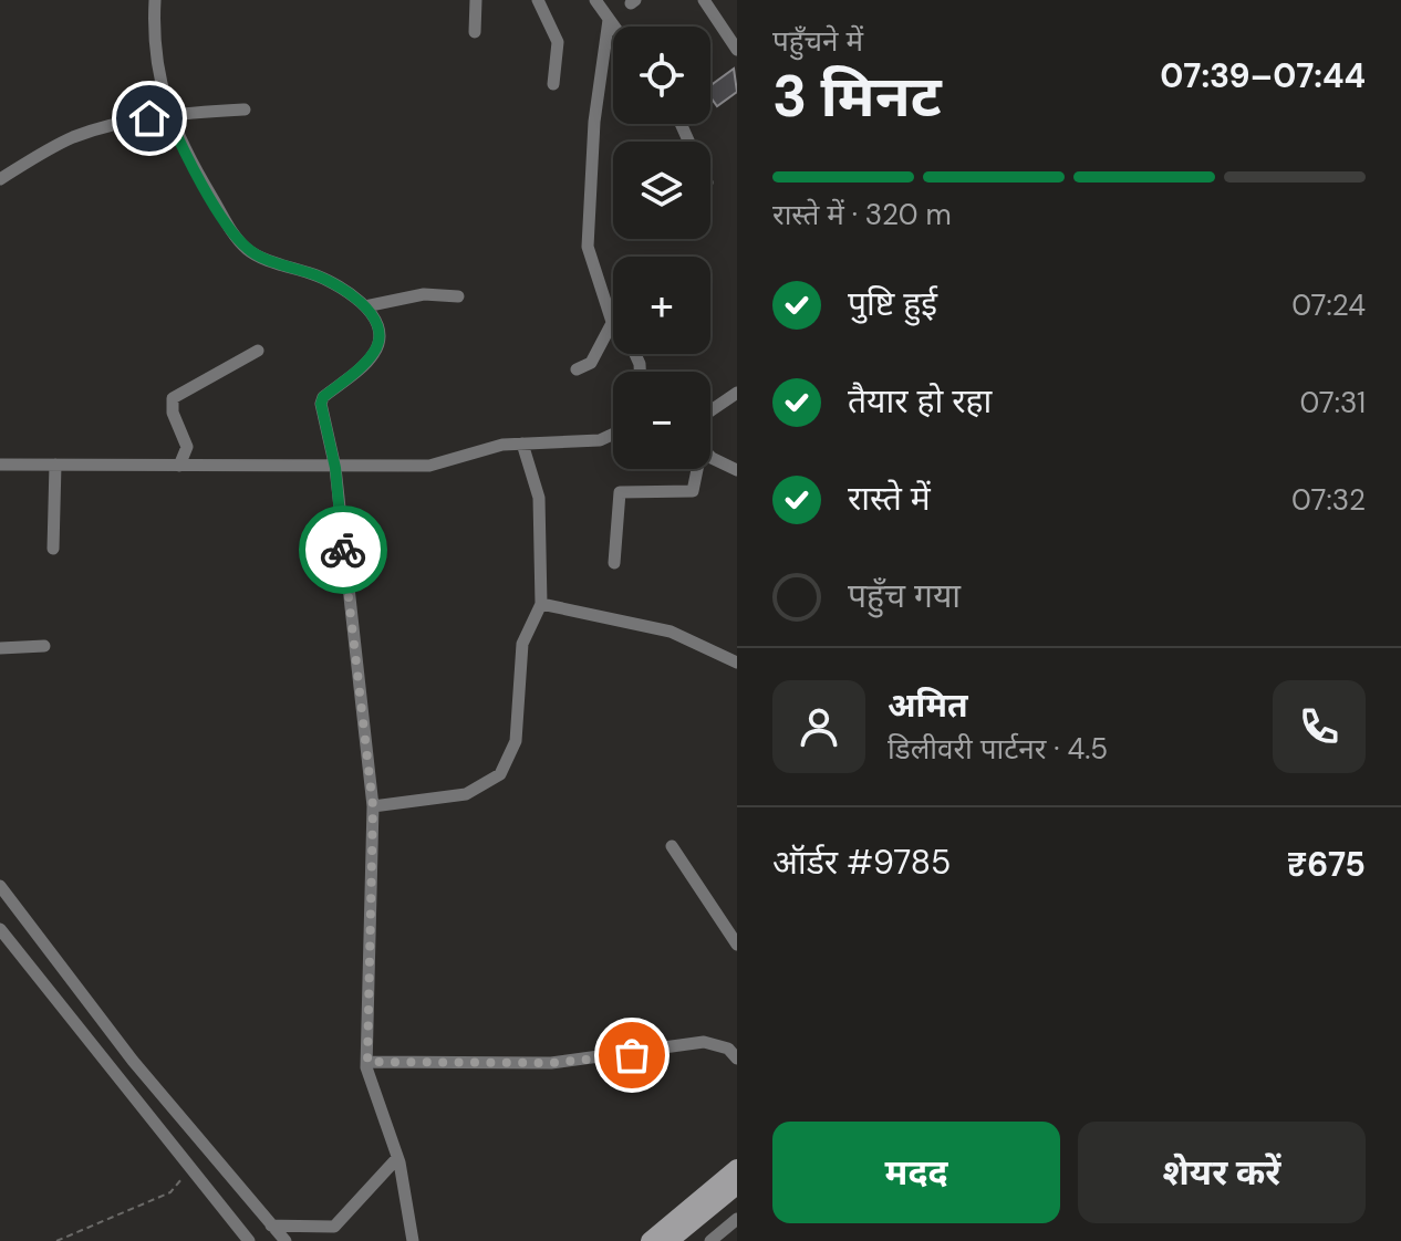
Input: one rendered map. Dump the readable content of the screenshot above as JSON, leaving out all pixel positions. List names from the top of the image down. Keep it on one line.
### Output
{"page":{"heading":["3 मिनट","पहुँचने में","07:39–07:44"],"panel":["अमित","डिलीवरी पार्टनर · 4.5","ऑर्डर #9785","₹675"],"map_buttons":["+","−"],"bar":"रास्ते में · 320 m","list":[["पुष्टि हुई","07:24"],["तैयार हो रहा","07:31"],["रास्ते में","07:32"],"पहुँच गया"],"buttons":["मदद","शेयर करें"]}}
